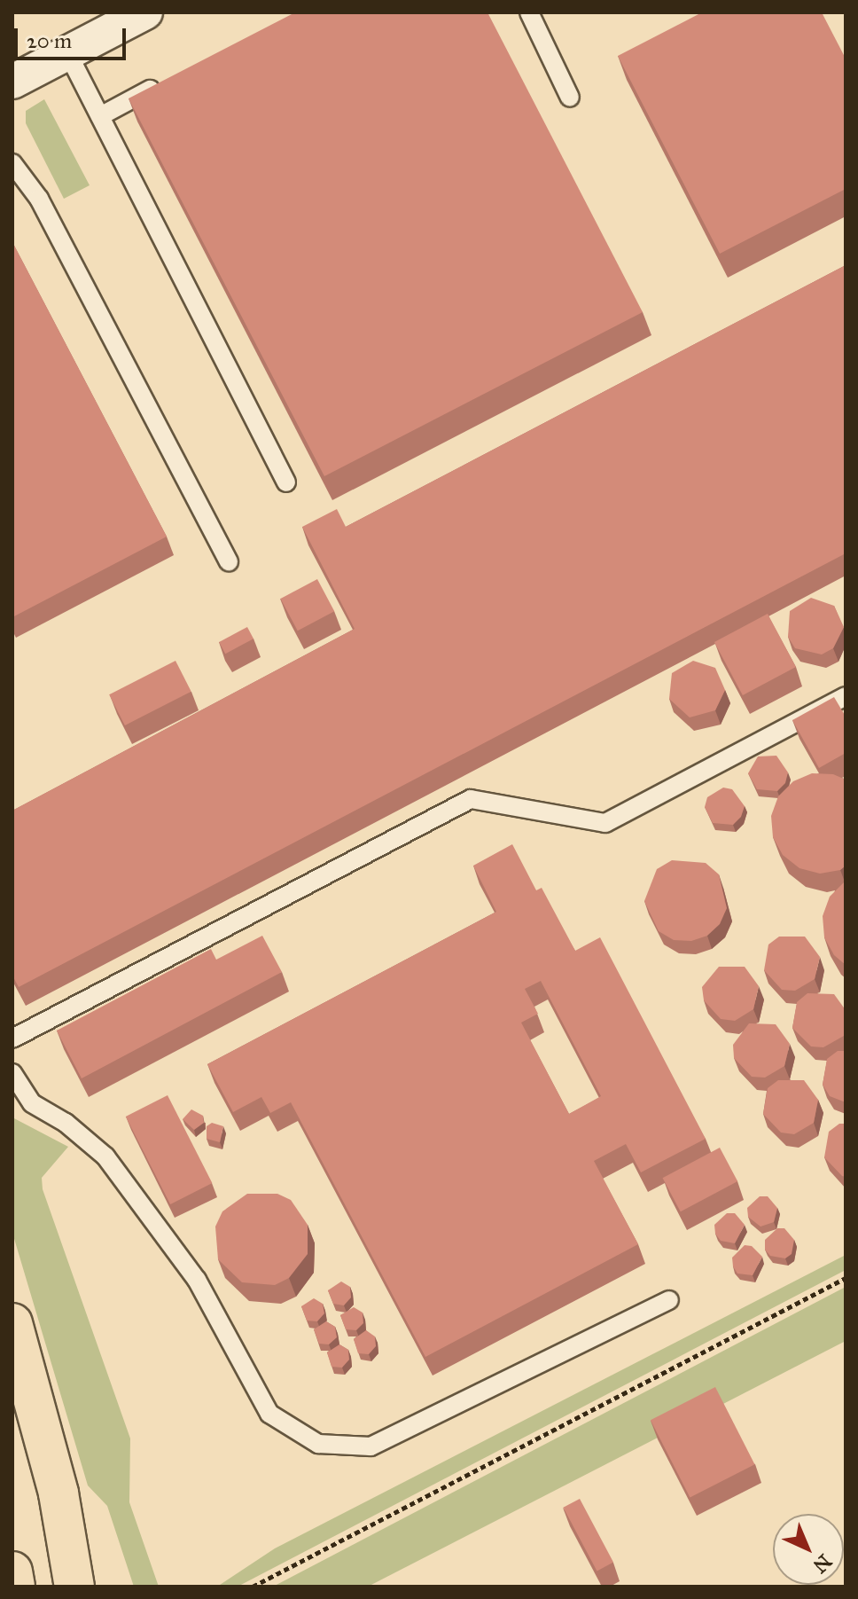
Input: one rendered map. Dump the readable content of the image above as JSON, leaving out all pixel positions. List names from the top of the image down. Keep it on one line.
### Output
{"scale_bar":"20 m","north":"bottom right"}
